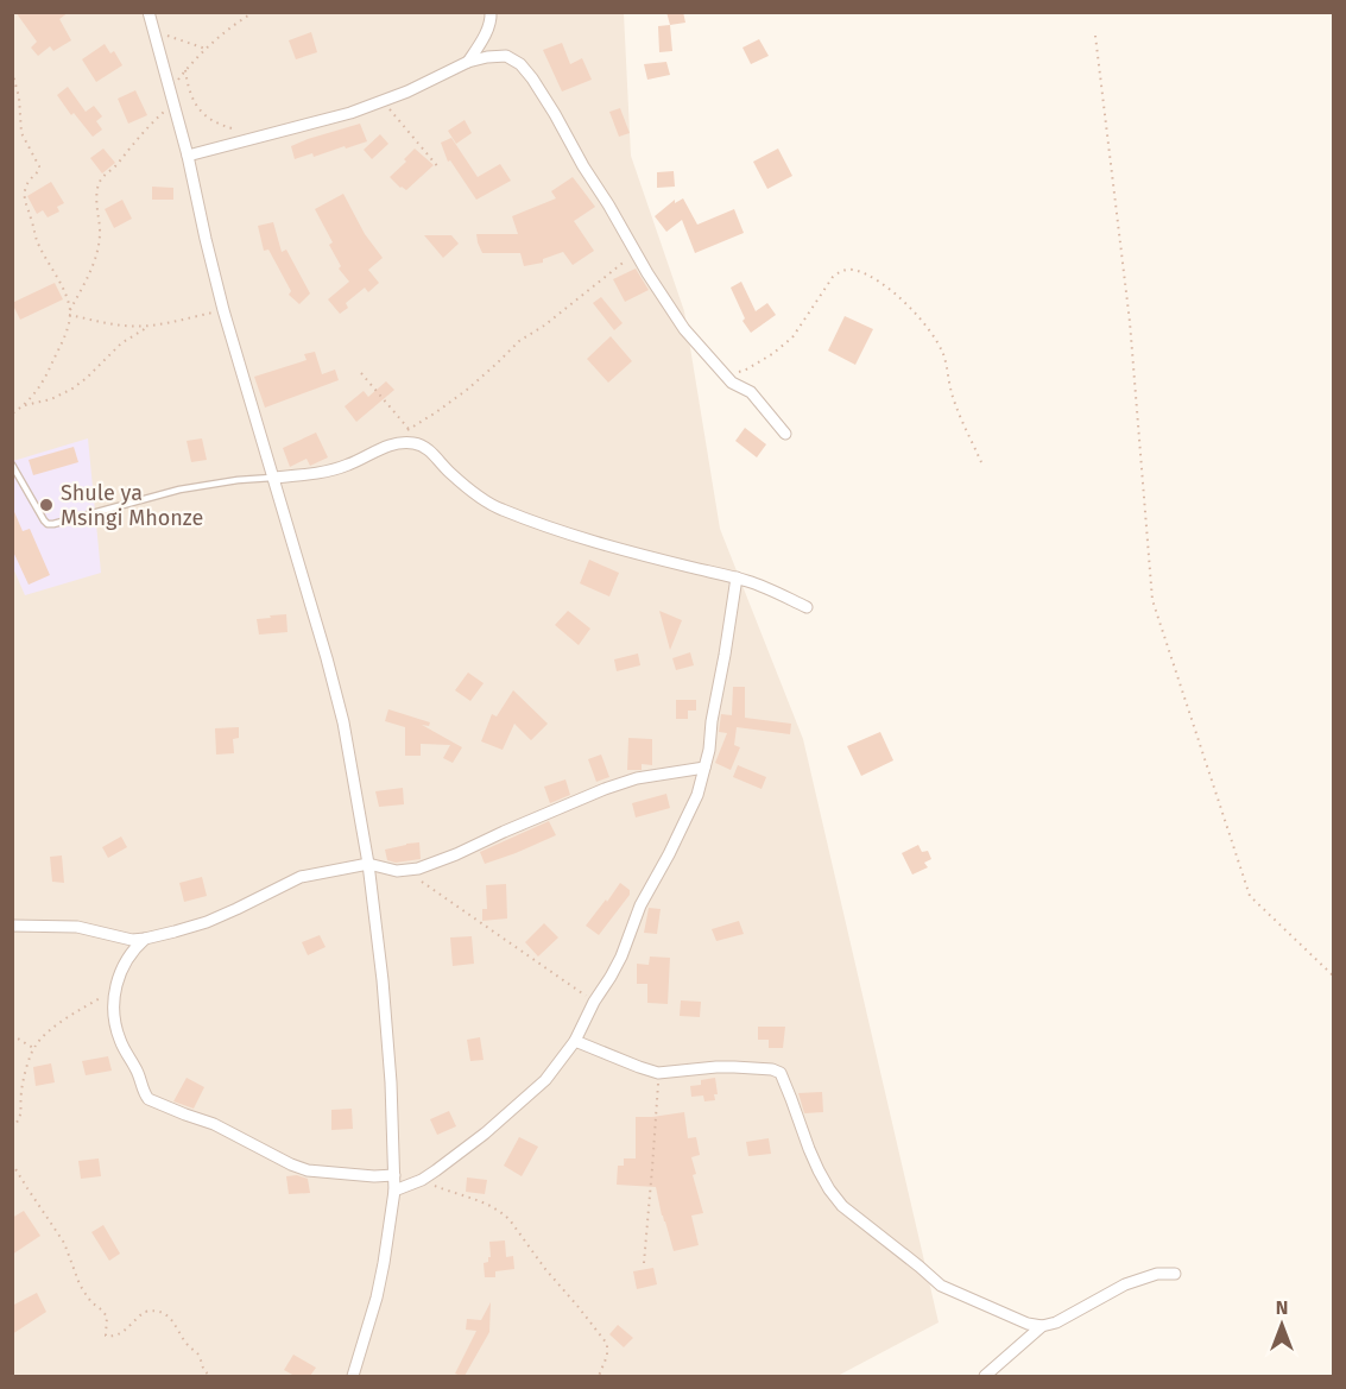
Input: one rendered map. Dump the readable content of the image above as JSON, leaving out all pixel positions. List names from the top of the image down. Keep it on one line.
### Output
{"places":["Shule ya Msingi Mhonze"],"north":"top"}
